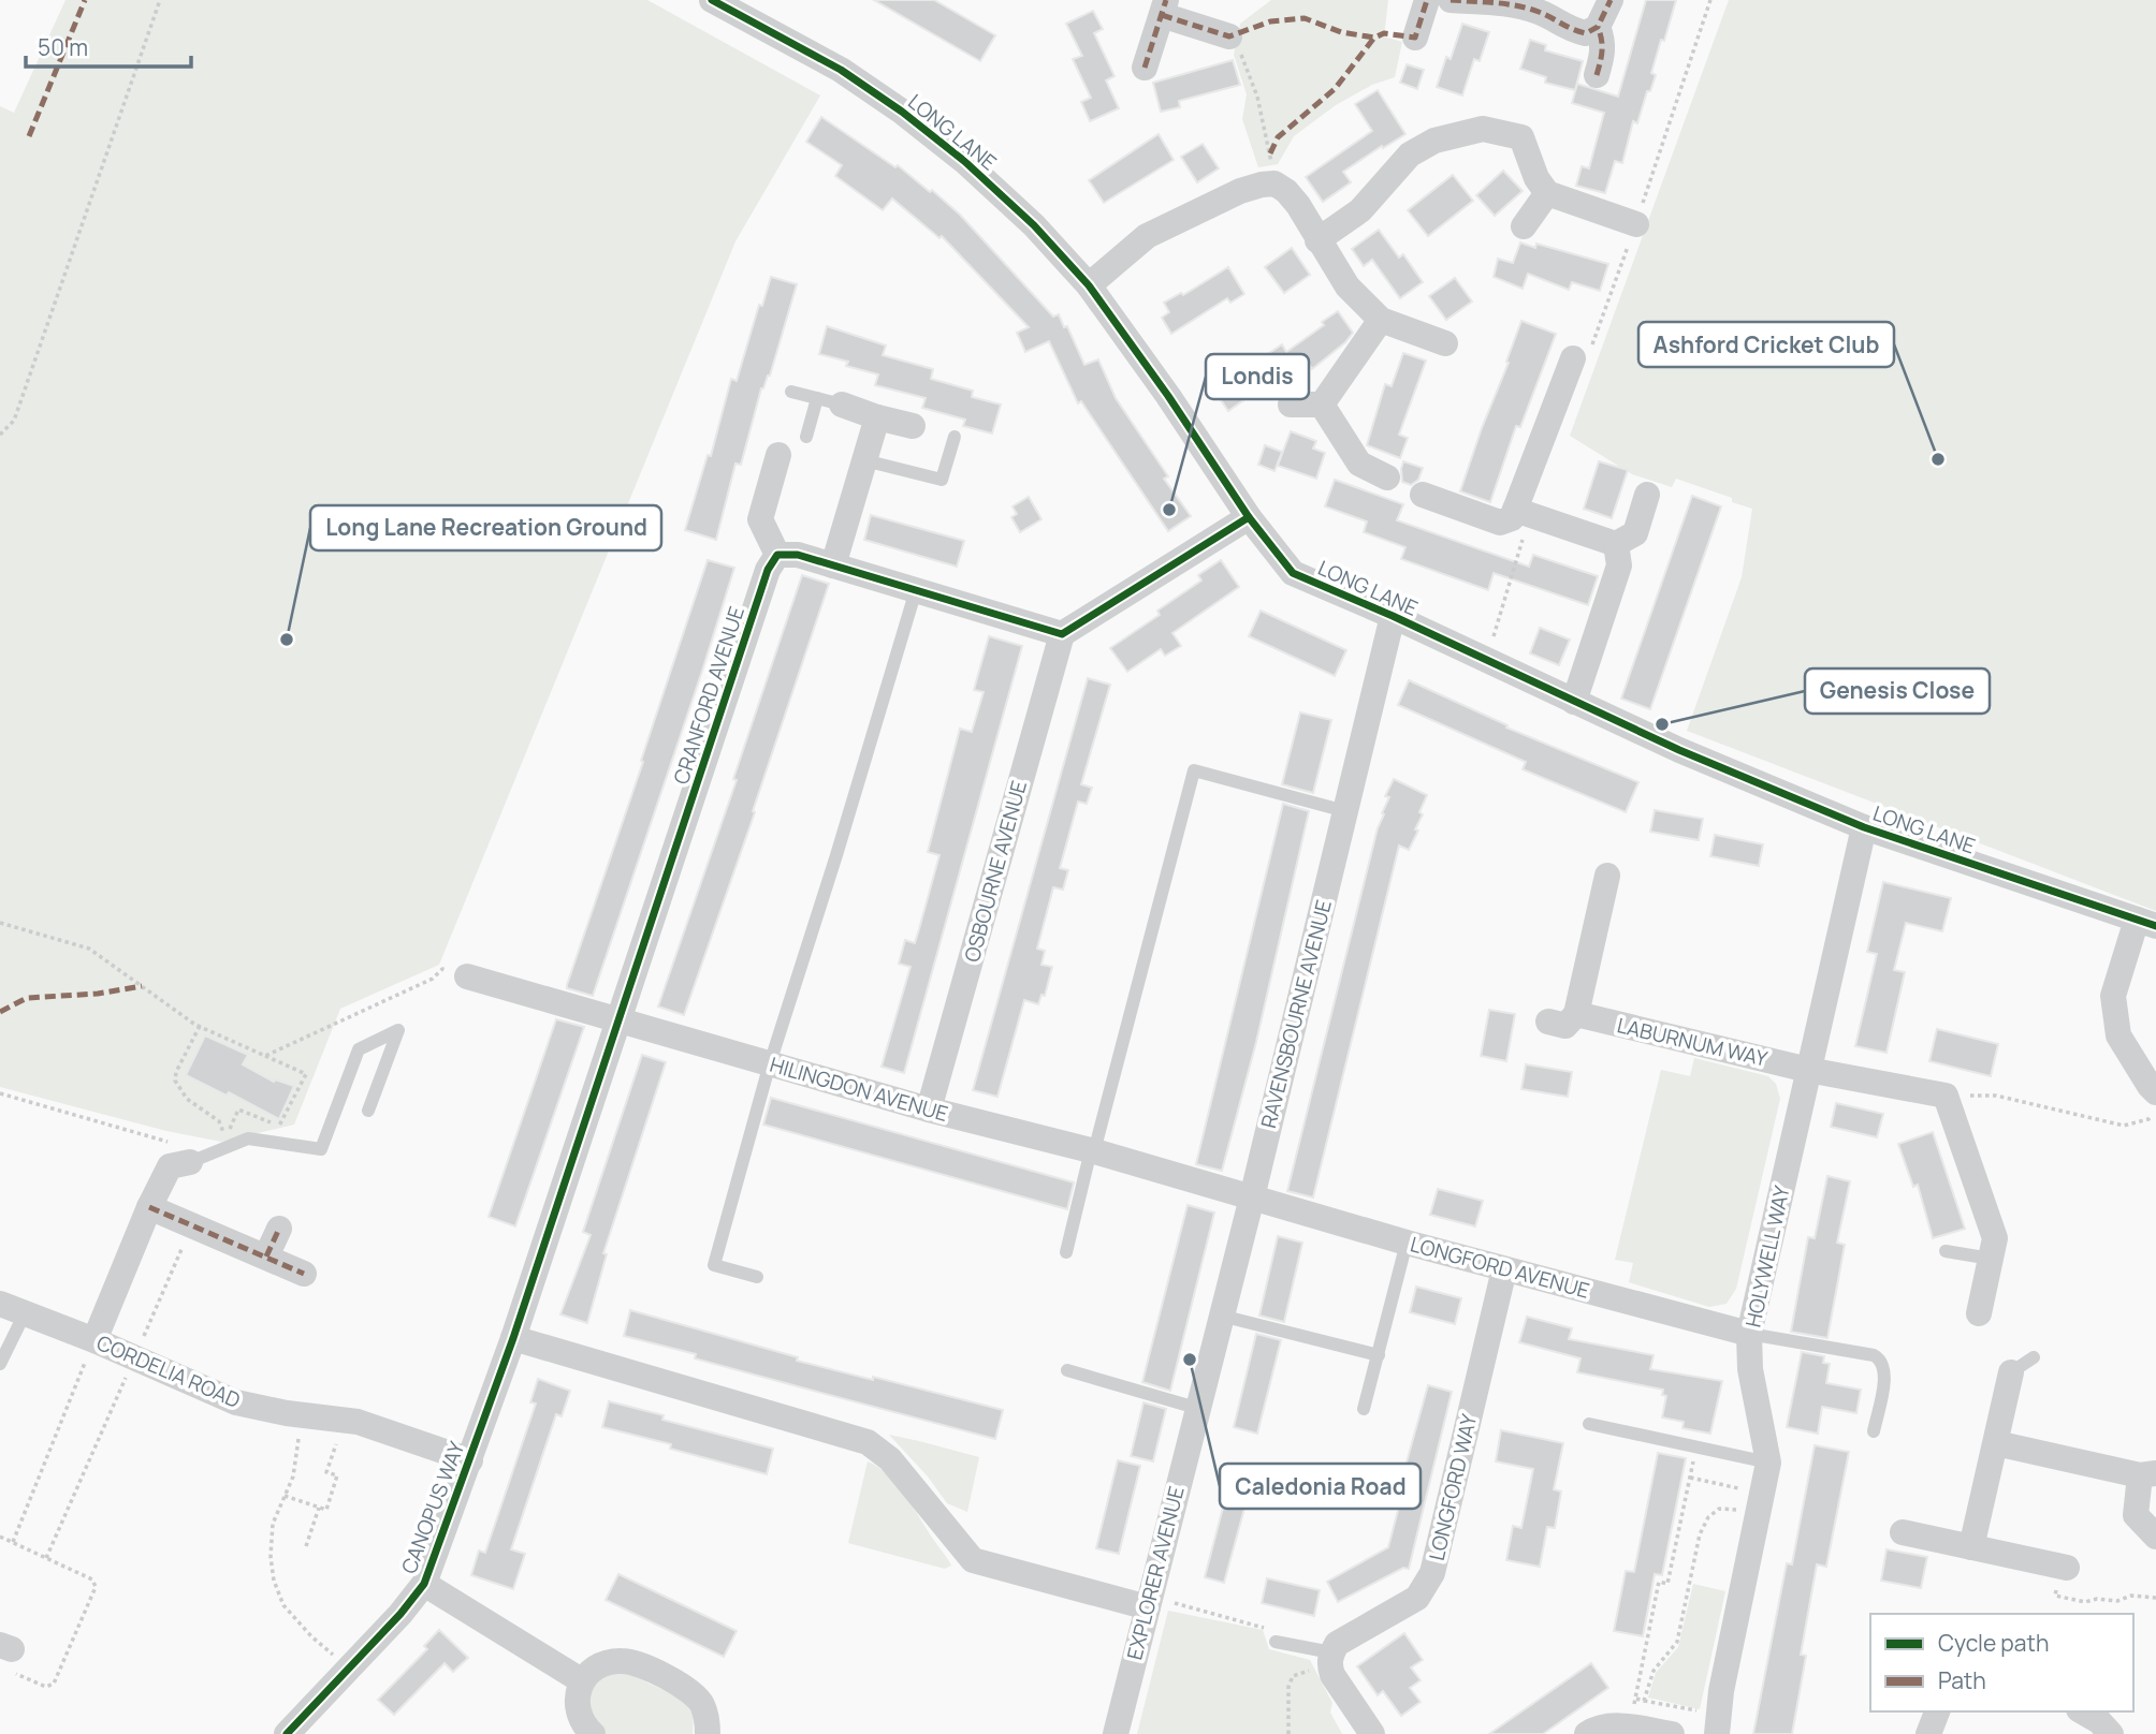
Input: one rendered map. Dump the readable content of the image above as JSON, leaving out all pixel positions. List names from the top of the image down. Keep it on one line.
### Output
{"streets":{"street":["LONG LANE","CRANFORD AVENUE","OSBOURNE AVENUE","RAVENSBOURNE AVENUE","LABURNUM WAY","HILINGDON AVENUE","HOLYWELL WAY","LONGFORD AVENUE","CORDELIA ROAD","LONGFORD WAY","CANOPUS WAY","EXPLORER AVENUE"]},"crossings":[["LONG LANE","RAVENSBOURNE AVENUE"],["LONG LANE","HOLYWELL WAY"],["CRANFORD AVENUE","HILINGDON AVENUE"],["CRANFORD AVENUE","CANOPUS WAY"],["OSBOURNE AVENUE","HILINGDON AVENUE"],["RAVENSBOURNE AVENUE","HILINGDON AVENUE"],["RAVENSBOURNE AVENUE","LONGFORD AVENUE"],["RAVENSBOURNE AVENUE","EXPLORER AVENUE"],["LABURNUM WAY","HOLYWELL WAY"],["HILINGDON AVENUE","LONGFORD AVENUE"],["HOLYWELL WAY","LONGFORD AVENUE"],["LONGFORD AVENUE","LONGFORD WAY"],["CORDELIA ROAD","CANOPUS WAY"]],"places":["Ashford Cricket Club","Londis","Long Lane Recreation Ground","Genesis Close","Caledonia Road"],"legend":["Cycle path","Path"],"scale_bar":"50 m"}
